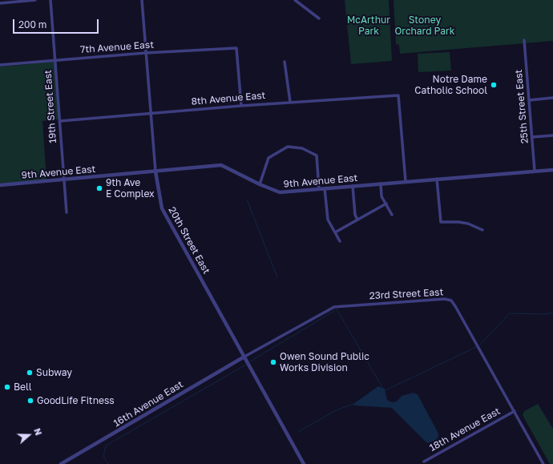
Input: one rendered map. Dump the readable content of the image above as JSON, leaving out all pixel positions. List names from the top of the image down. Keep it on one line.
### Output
{"streets":{"street":["7th Avenue East","8th Avenue East","19th Street East","25th Street East","9th Avenue East","20th Street East","23rd Street East","16th Avenue East","18th Avenue East"]},"crossings":[["7th Avenue East","8th Avenue East"],["7th Avenue East","19th Street East"],["7th Avenue East","20th Street East"],["8th Avenue East","19th Street East"],["8th Avenue East","9th Avenue East"],["8th Avenue East","20th Street East"],["19th Street East","9th Avenue East"],["25th Street East","9th Avenue East"],["9th Avenue East","20th Street East"],["20th Street East","23rd Street East"],["20th Street East","16th Avenue East"],["23rd Street East","16th Avenue East"],["23rd Street East","18th Avenue East"]],"parks":["McArthur Park","Stoney Orchard Park"],"places":["Notre Dame Catholic School","9th Ave E Complex","Owen Sound Public Works Division","Subway","Bell","GoodLife Fitness"],"scale_bar":"200 m","north":"right"}
